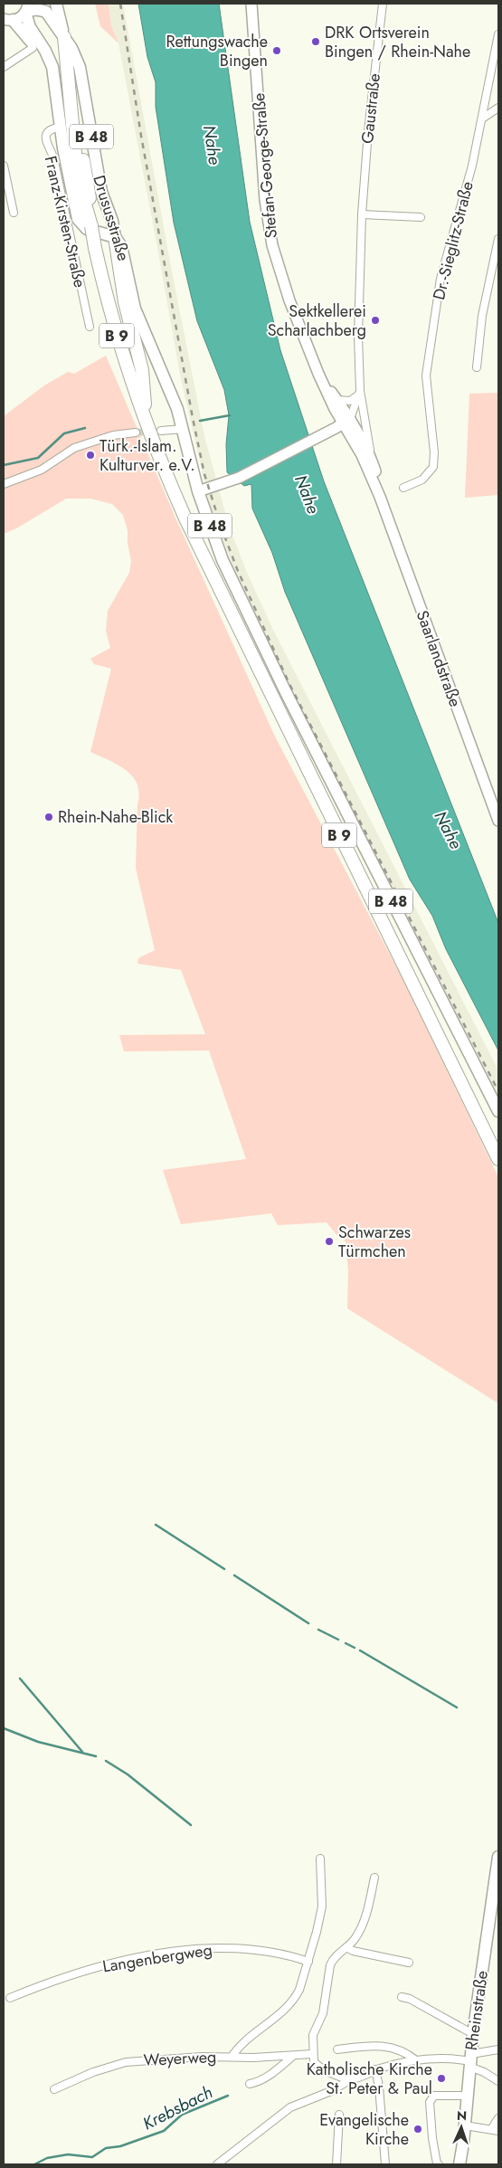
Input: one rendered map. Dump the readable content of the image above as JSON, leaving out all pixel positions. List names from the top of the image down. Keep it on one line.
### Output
{"streets":{"highway":["B 9"],"main road":["B 48","Stefan-George-Straße","Drususstraße","Saarlandstraße","Rheinstraße"],"street":["Gaustraße","Franz-Kirsten-Straße","Dr.-Sieglitz-Straße","Langenbergweg","Weyerweg"]},"crossings":[["Gaustraße","Stefan-George-Straße"],["Gaustraße","Saarlandstraße"],["B 48","Drususstraße"],["B 48","Franz-Kirsten-Straße"],["B 48","B 9"],["Stefan-George-Straße","Saarlandstraße"],["Drususstraße","B 9"],["Franz-Kirsten-Straße","B 9"]],"water":["Nahe","Krebsbach"],"places":["DRK Ortsverein Bingen / Rhein-Nahe","Rettungswache Bingen","Sektkellerei Scharlachberg","Türk.-Islam. Kulturver. e.V.","Rhein-Nahe-Blick","Schwarzes Türmchen","Katholische Kirche St. Peter & Paul","Evangelische Kirche"],"north":"top"}
